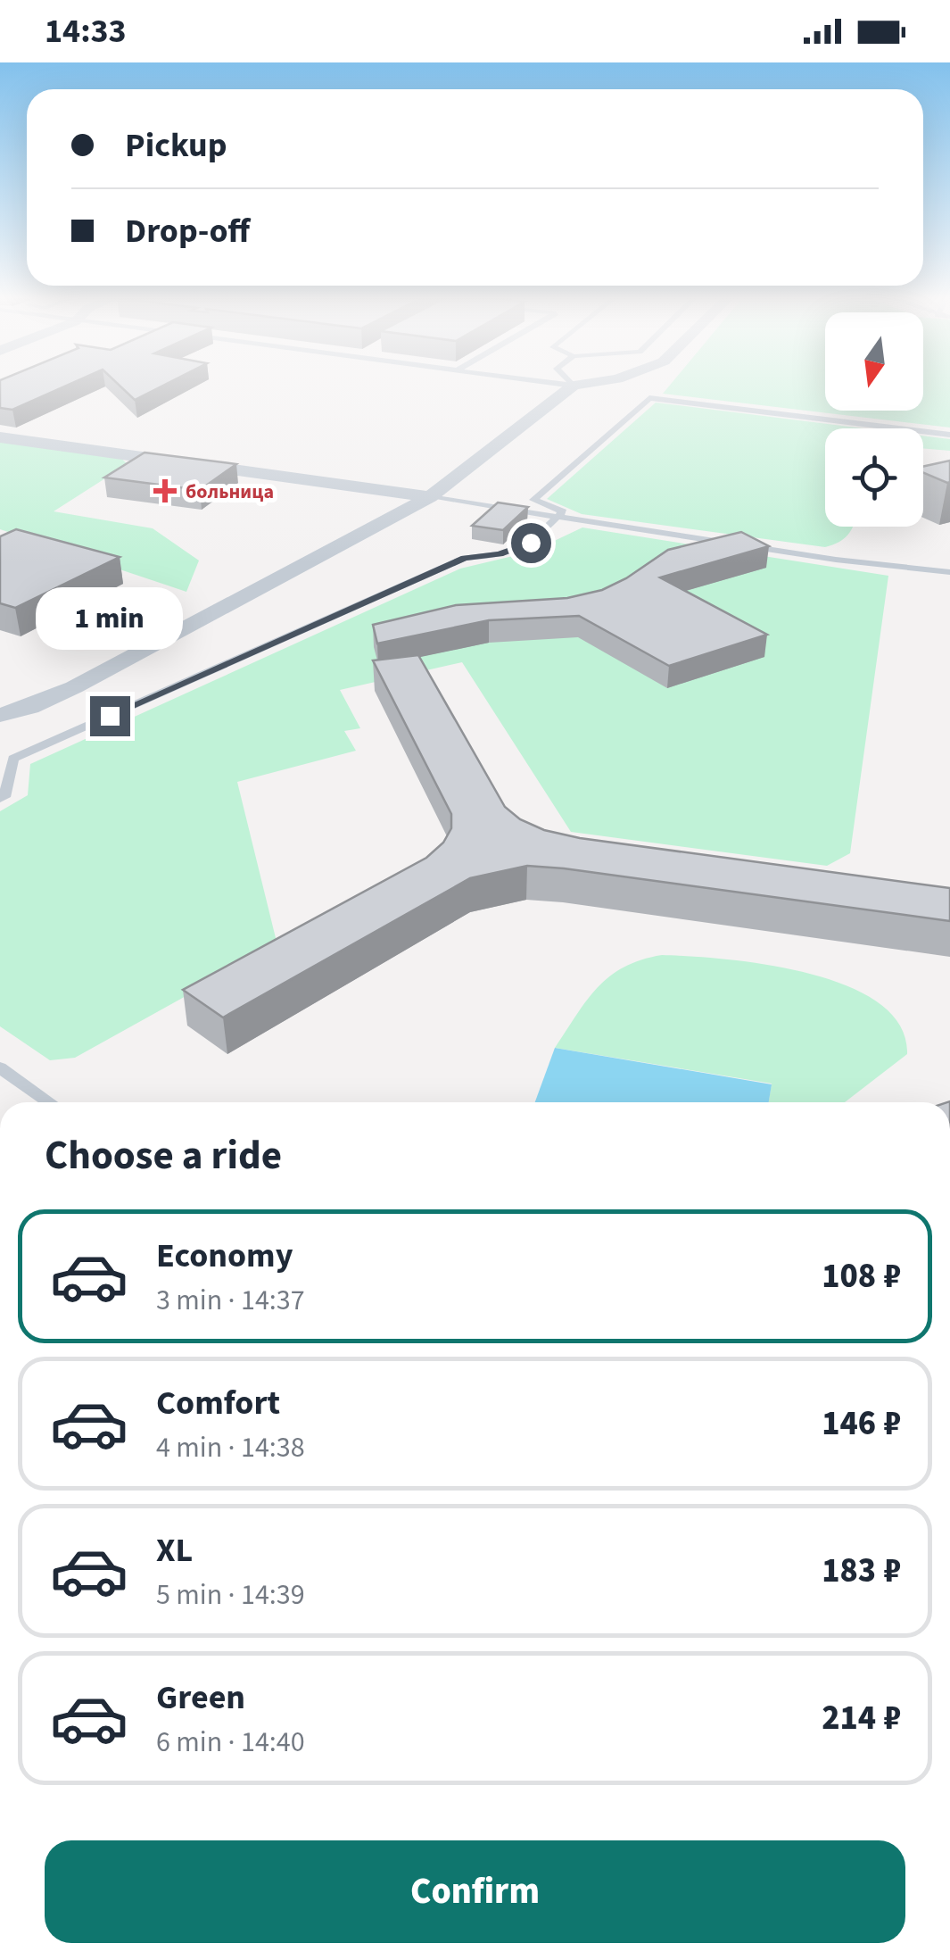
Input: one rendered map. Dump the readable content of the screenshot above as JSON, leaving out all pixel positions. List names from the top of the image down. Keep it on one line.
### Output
{"places":{"health":["больница"]},"north":"bottom","page":{"status":"14:33","banner":["Pickup","Drop-off"],"bubble":"1 min","heading":"Choose a ride","list":[{"name":"Economy","note":"3 min · 14:37","value":"108 ₽"},{"name":"Comfort","note":"4 min · 14:38","value":"146 ₽"},{"name":"XL","note":"5 min · 14:39","value":"183 ₽"},{"name":"Green","note":"6 min · 14:40","value":"214 ₽"}],"buttons":"Confirm"}}
